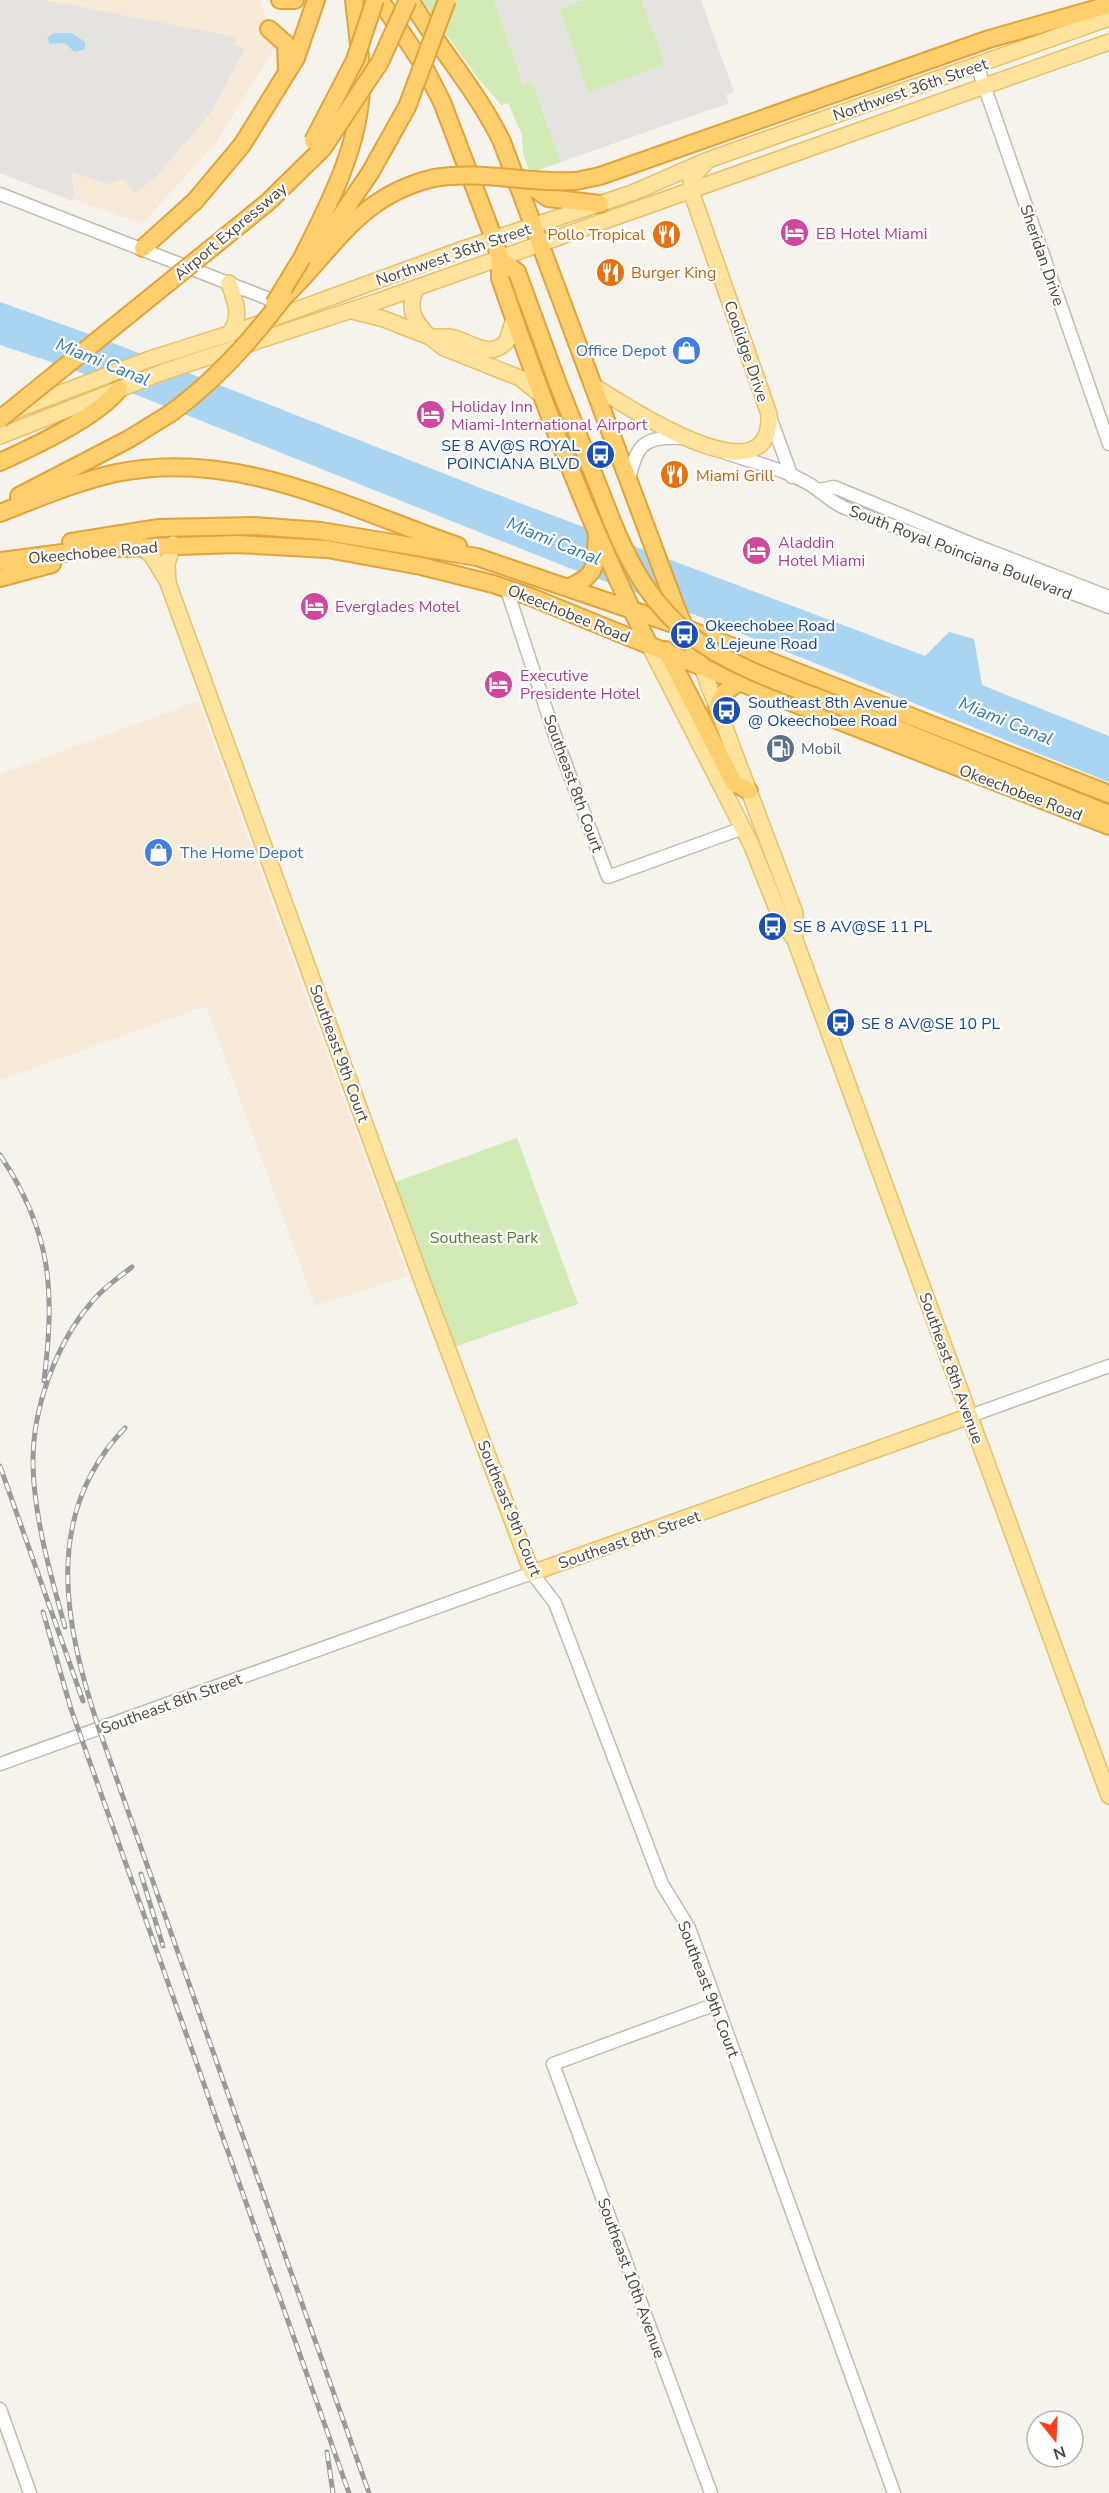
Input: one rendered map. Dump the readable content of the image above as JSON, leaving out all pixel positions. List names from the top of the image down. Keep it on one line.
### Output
{"streets":{"highway":["Airport Expressway","Okeechobee Road"],"main road":["Northwest 36th Street","Coolidge Drive","South Royal Poinciana Boulevard","Southeast 9th Court","Southeast 8th Avenue","Southeast 8th Street"],"street":["Sheridan Drive","Southeast 8th Court","Southeast 10th Avenue"]},"crossings":[["Northwest 36th Street","Airport Expressway"],["Northwest 36th Street","Sheridan Drive"],["Northwest 36th Street","Coolidge Drive"],["Coolidge Drive","South Royal Poinciana Boulevard"],["Okeechobee Road","Southeast 8th Court"],["Okeechobee Road","Southeast 9th Court"],["Southeast 9th Court","Southeast 8th Street"],["Southeast 9th Court","Southeast 10th Avenue"],["Southeast 8th Avenue","Southeast 8th Street"]],"water":["Miami Canal"],"parks":["Southeast Park"],"places":{"hotel":["EB Hotel Miami","Holiday Inn Miami-International Airport","Aladdin Hotel Miami","Everglades Motel","Executive Presidente Hotel"],"restaurant":["Pollo Tropical","Burger King","Miami Grill"],"shop":["Office Depot","The Home Depot"],"bus stop":["SE 8 AV@S ROYAL POINCIANA BLVD","Okeechobee Road & Lejeune Road","Southeast 8th Avenue @ Okeechobee Road","SE 8 AV@SE 11 PL","SE 8 AV@SE 10 PL"],"fuel station":["Mobil"]},"north":"bottom"}
